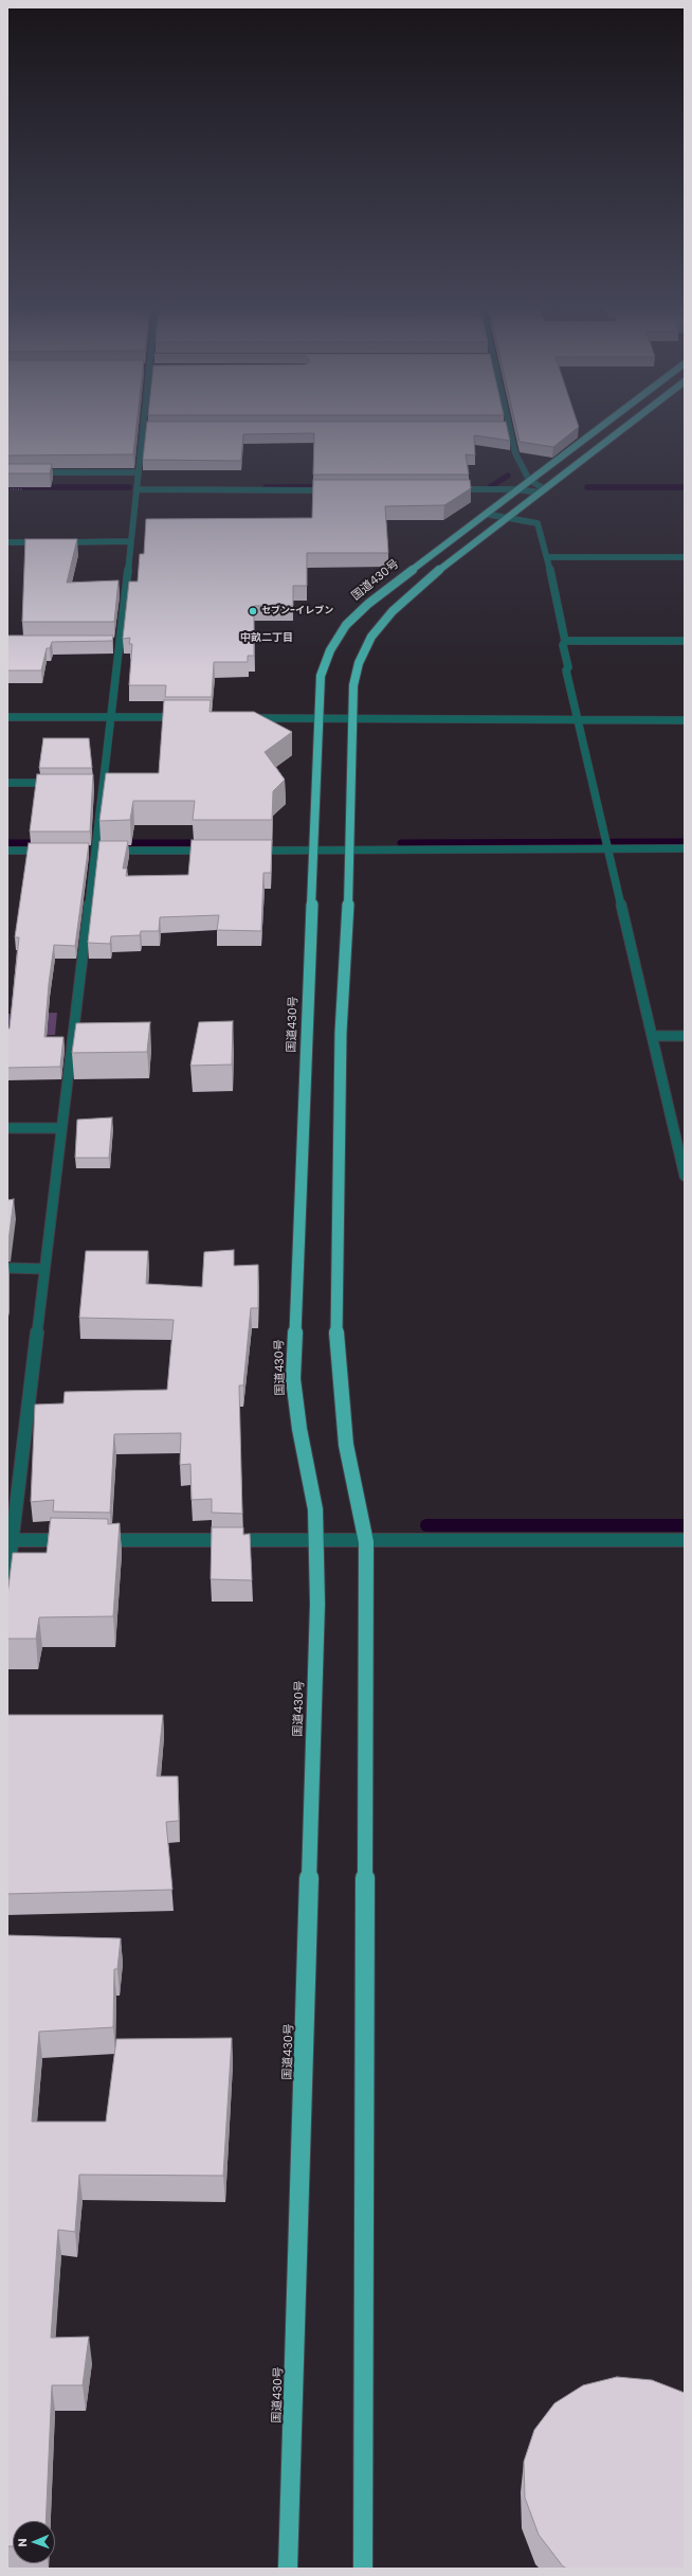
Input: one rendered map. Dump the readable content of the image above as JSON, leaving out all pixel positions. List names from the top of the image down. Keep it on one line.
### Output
{"streets":{"highway":["国道430号"]},"districts":["中畝二丁目"],"places":["セブン-イレブン"],"north":"left"}
